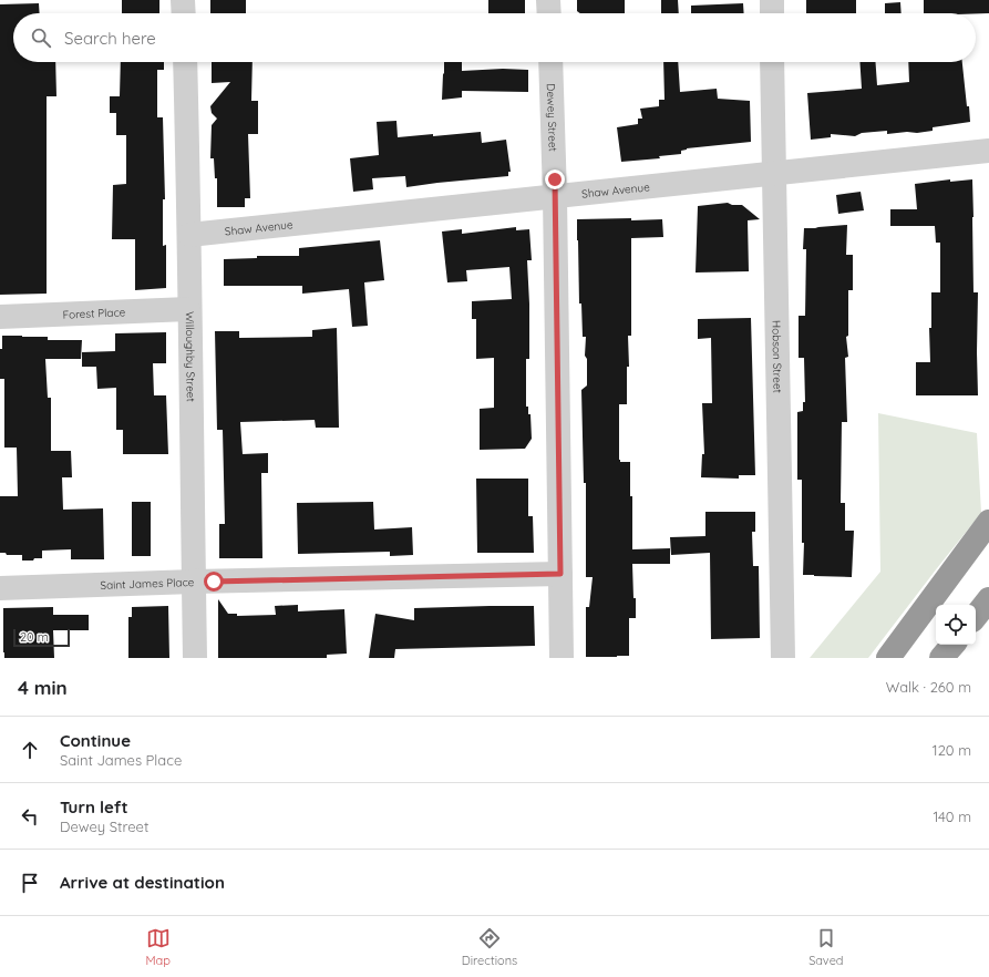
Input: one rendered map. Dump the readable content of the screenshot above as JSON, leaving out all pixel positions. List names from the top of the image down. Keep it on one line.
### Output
{"streets":{"street":["Dewey Street","Shaw Avenue","Forest Place","Willoughby Street","Hobson Street","Saint James Place"]},"crossings":[["Dewey Street","Shaw Avenue"],["Dewey Street","Saint James Place"],["Shaw Avenue","Willoughby Street"],["Shaw Avenue","Hobson Street"],["Forest Place","Willoughby Street"],["Willoughby Street","Saint James Place"]],"scale_bar":"20 m","page":{"search":"Search here","scale":"20 m","heading":["4 min","Walk · 260 m"],"list":[["Continue","Saint James Place","120 m"],["Turn left","Dewey Street","140 m"],"Arrive at destination"],"nav":["Map","Directions","Saved"]}}
